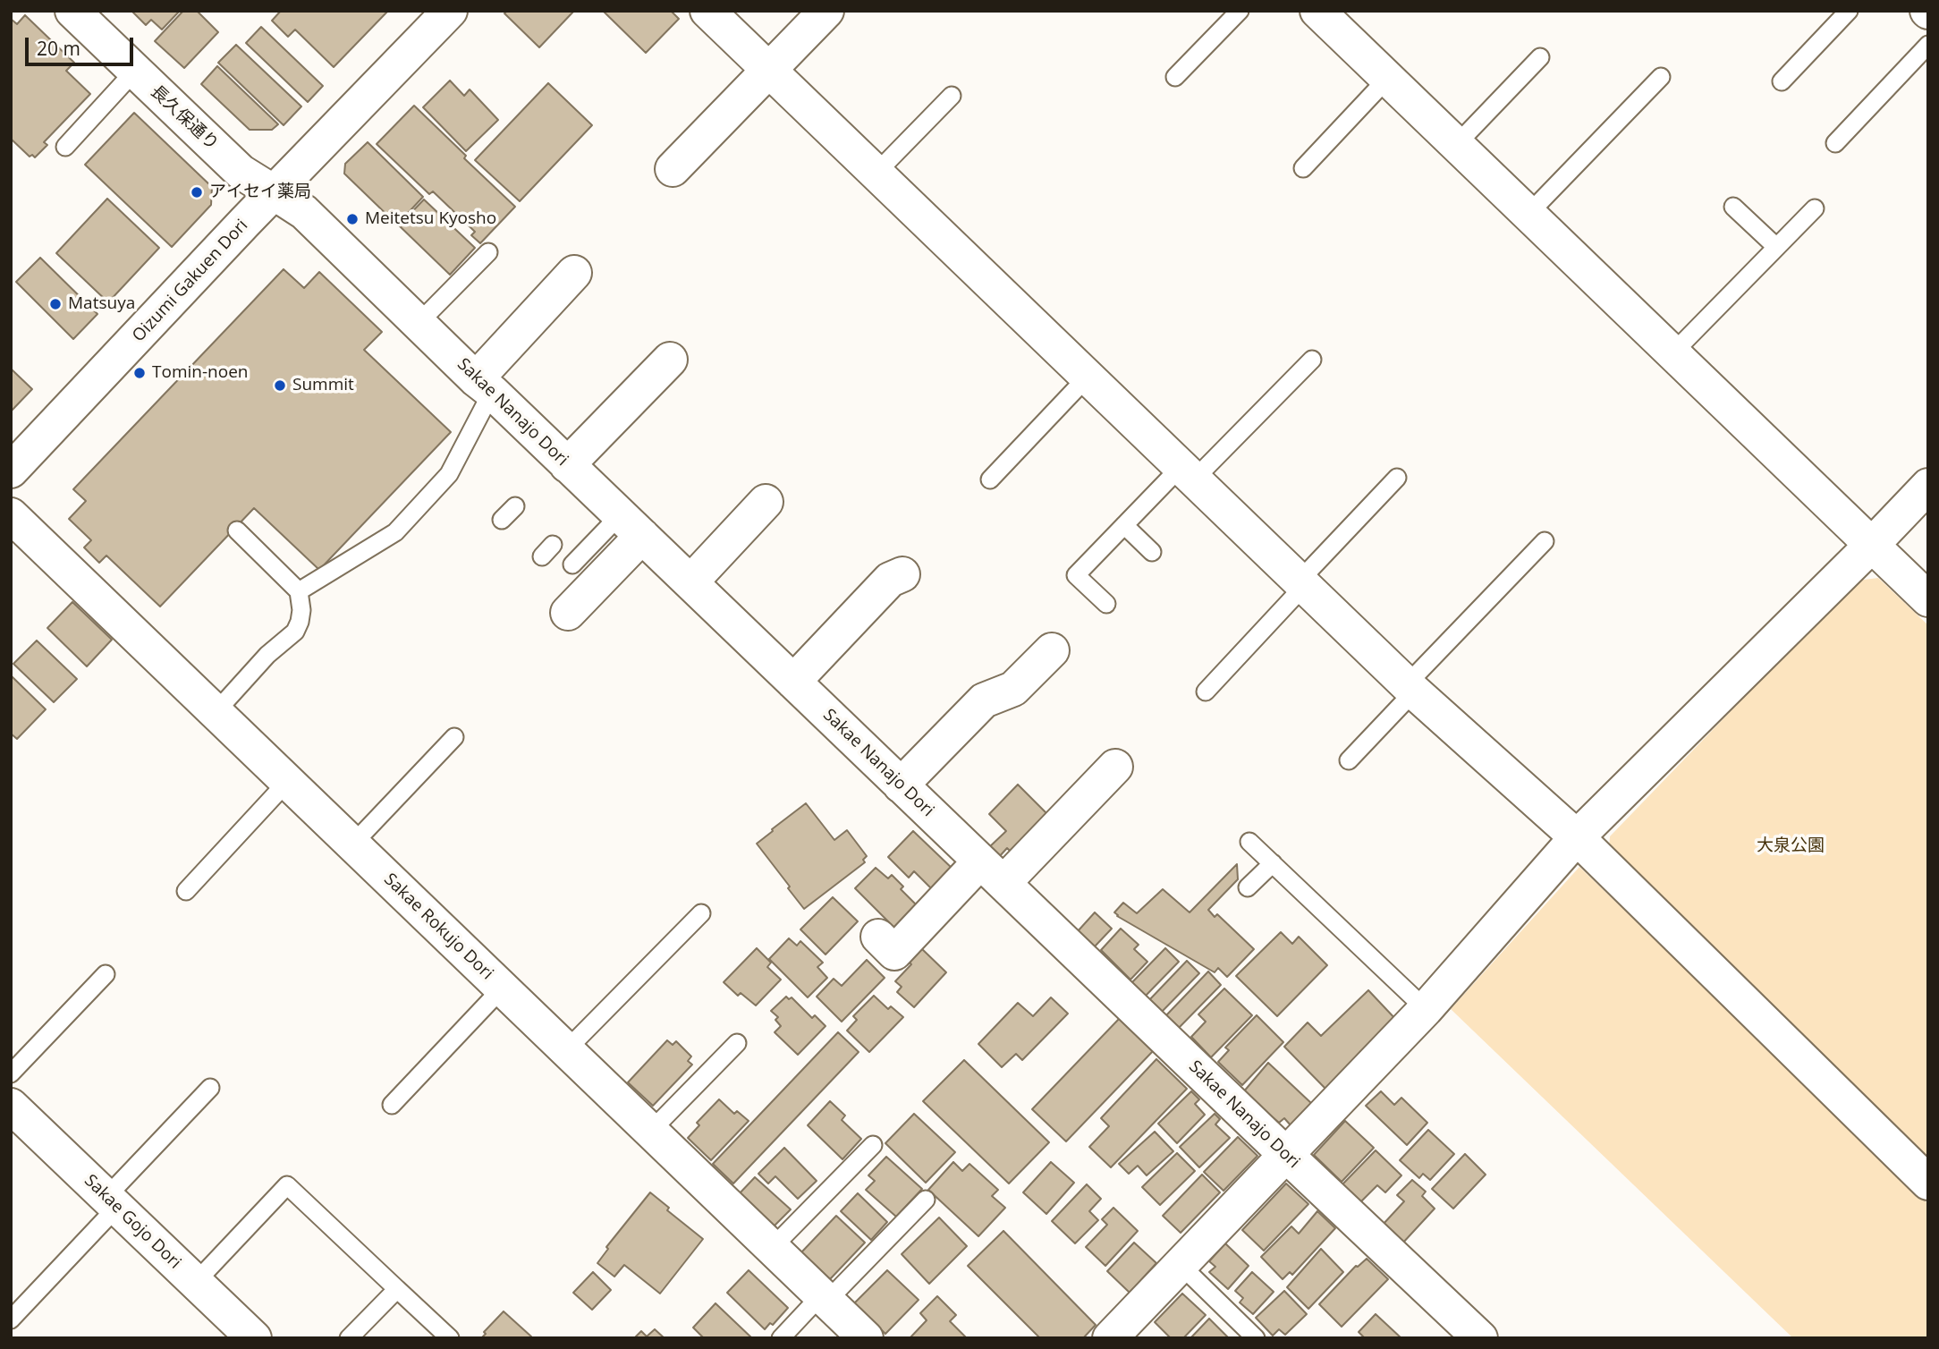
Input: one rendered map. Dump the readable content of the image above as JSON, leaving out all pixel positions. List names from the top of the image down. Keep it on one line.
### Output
{"streets":{"street":["長久保通り","Oizumi Gakuen Dori","Sakae Nanajo Dori","Sakae Rokujo Dori","Sakae Gojo Dori"]},"crossings":[["長久保通り","Oizumi Gakuen Dori"],["長久保通り","Sakae Nanajo Dori"],["Oizumi Gakuen Dori","Sakae Nanajo Dori"]],"parks":["大泉公園"],"places":["アイセイ薬局","Meitetsu Kyosho","Matsuya","Tomin-noen","Summit"],"scale_bar":"20 m"}
